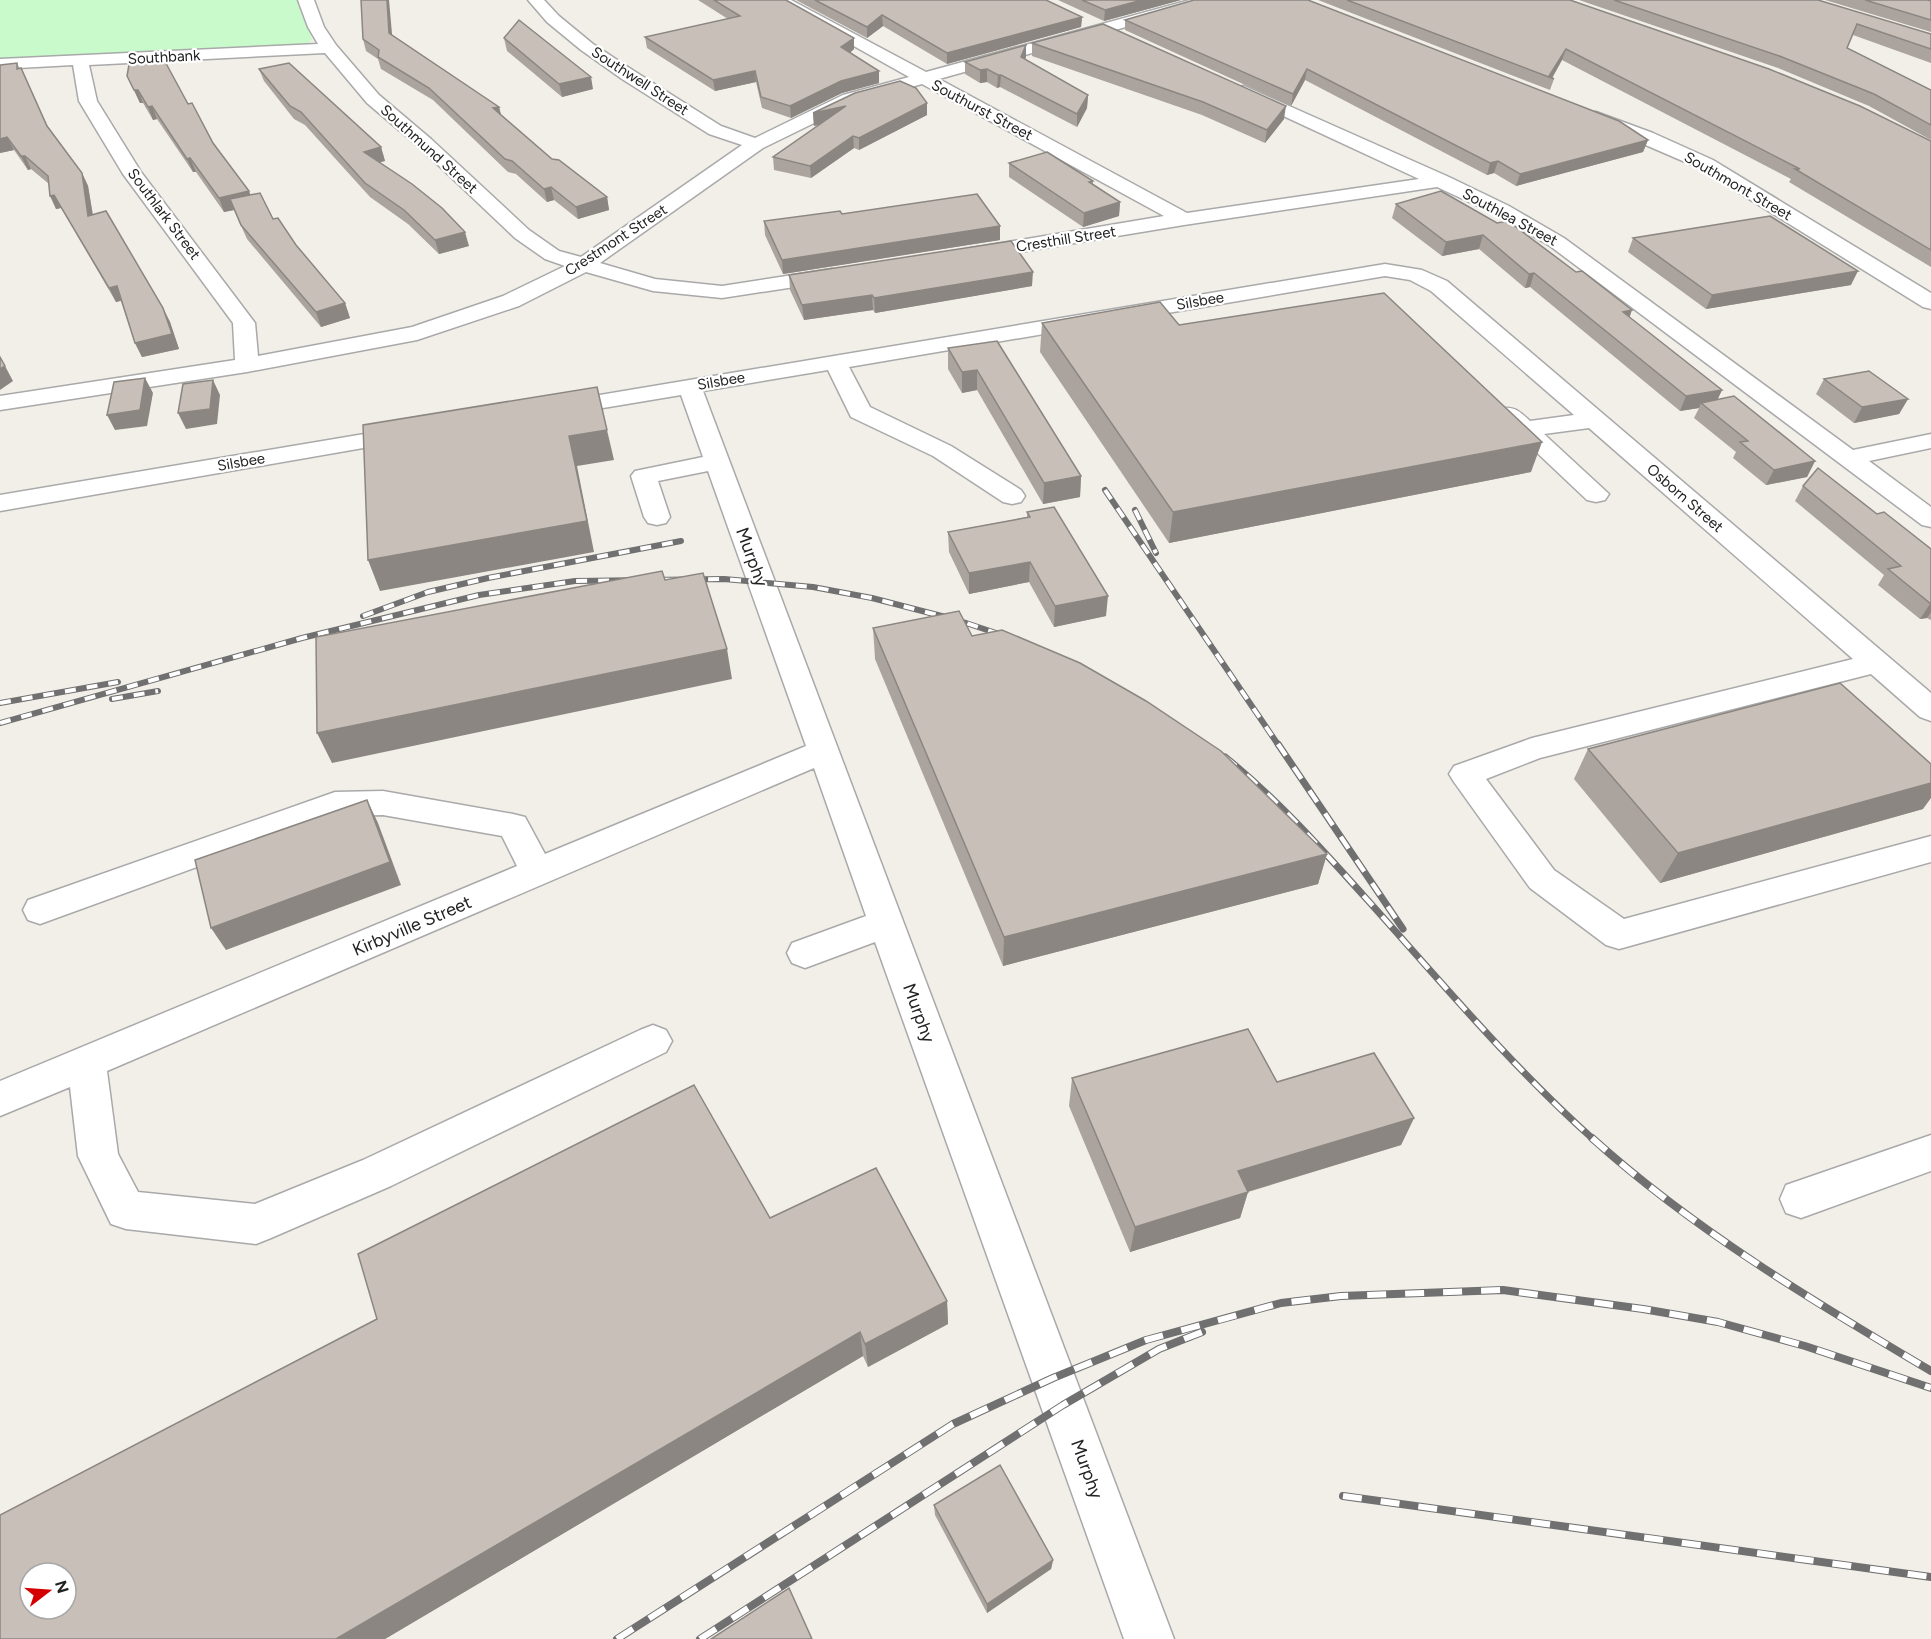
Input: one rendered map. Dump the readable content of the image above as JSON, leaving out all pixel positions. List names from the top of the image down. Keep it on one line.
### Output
{"streets":{"street":["Southbank","Southwell Street","Southurst Street","Southmund Street","Southmont Street","Southlark Street","Southlea Street","Cresthill Street","Crestmont Street","Silsbee","Osborn Street","Murphy","Kirbyville Street"]},"crossings":[["Southbank","Southmund Street"],["Southbank","Southlark Street"],["Southwell Street","Crestmont Street"],["Southurst Street","Cresthill Street"],["Southurst Street","Crestmont Street"],["Southmund Street","Crestmont Street"],["Southlark Street","Crestmont Street"],["Southlea Street","Cresthill Street"],["Silsbee","Osborn Street"],["Silsbee","Murphy"],["Murphy","Kirbyville Street"]],"north":"right"}
